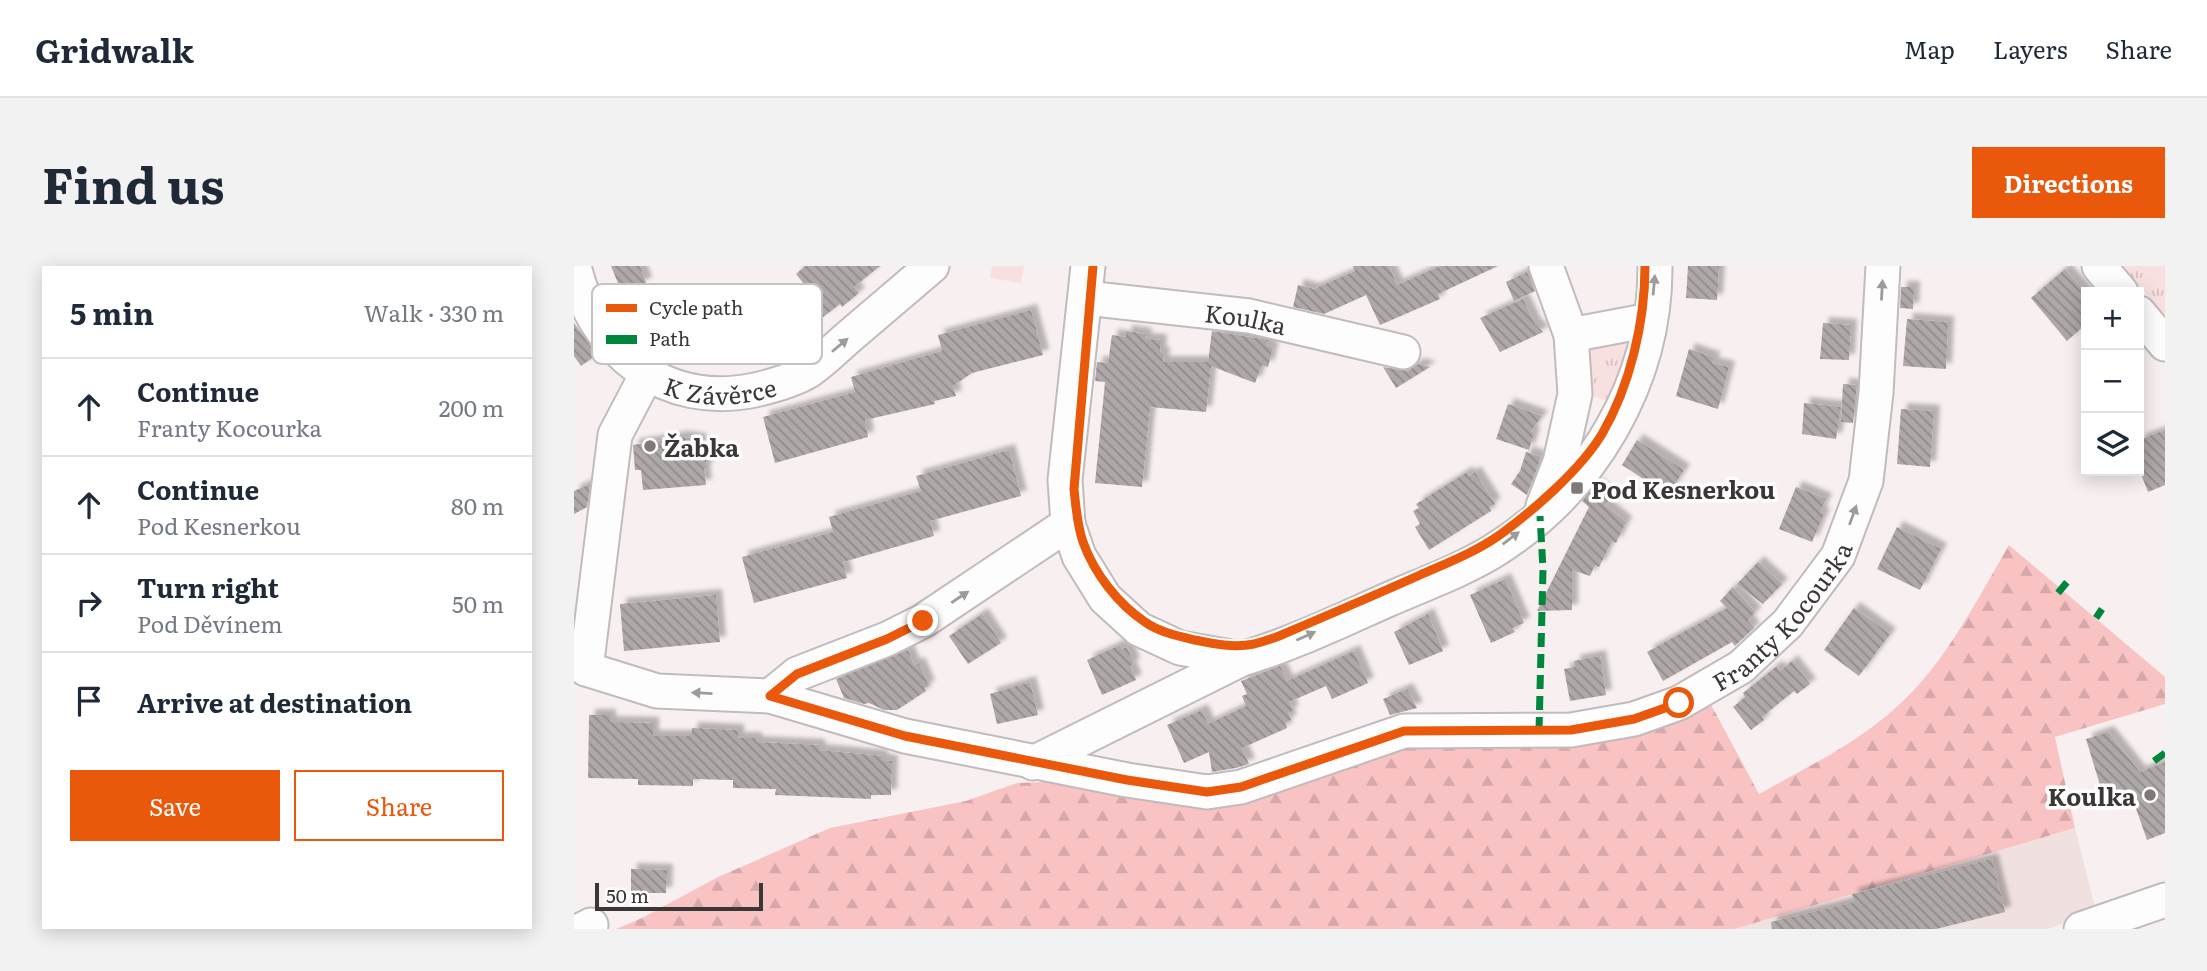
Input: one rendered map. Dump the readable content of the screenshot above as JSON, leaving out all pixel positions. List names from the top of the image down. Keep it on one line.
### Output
{"streets":{"street":["Koulka","K Závěrce","Franty Kocourka"]},"places":{"other":["Žabka","Koulka"],"transit":["Pod Kesnerkou"]},"legend":["Cycle path","Path"],"scale_bar":"50 m","page":{"header":"Gridwalk","nav":["Map","Layers","Share"],"title":"Find us","buttons":["Directions",["Save","Share"]],"heading":["5 min","Walk · 330 m"],"map_buttons":["+","−"],"list":[["Continue","Franty Kocourka","200 m"],["Continue","Pod Kesnerkou","80 m"],["Turn right","Pod Děvínem","50 m"],"Arrive at destination"],"scale":"50 m"}}
